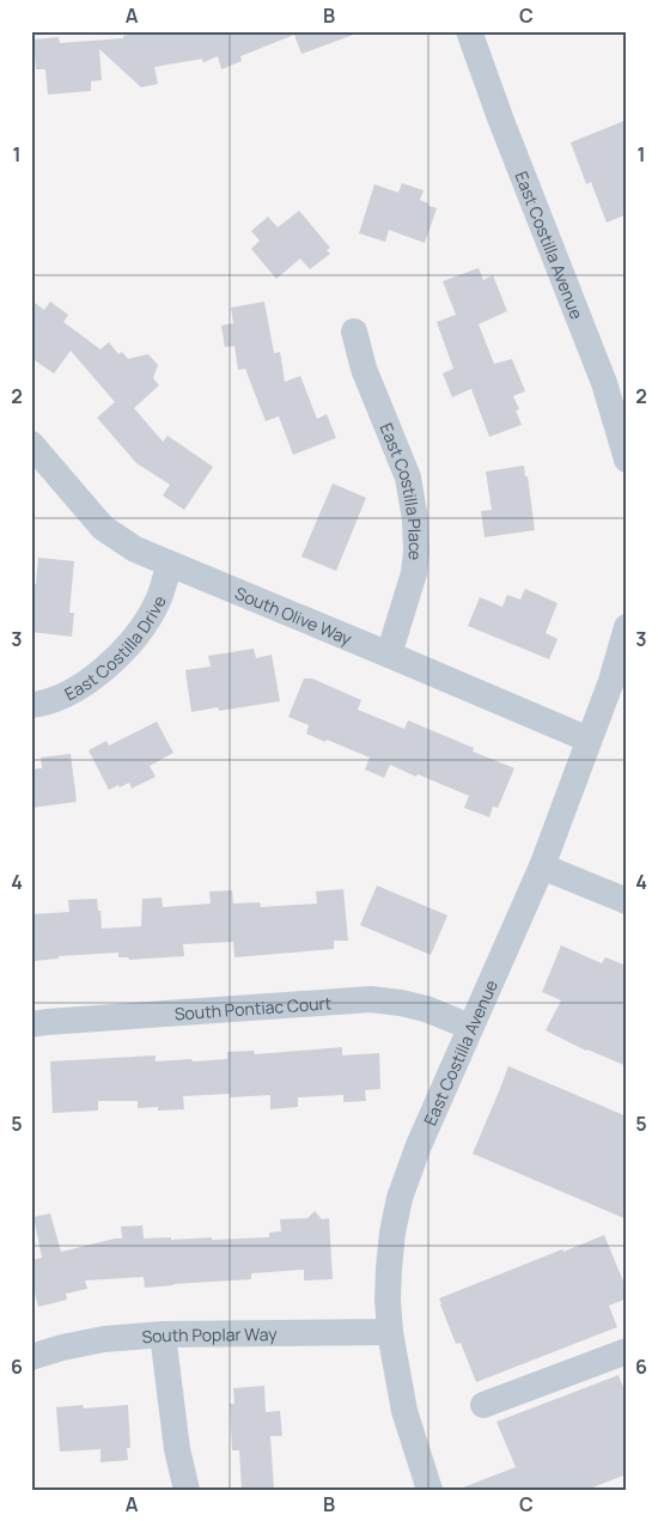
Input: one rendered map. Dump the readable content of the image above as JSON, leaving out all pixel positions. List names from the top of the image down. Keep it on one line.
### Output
{"streets":{"street":["East Costilla Avenue","East Costilla Place","South Olive Way","East Costilla Drive","South Pontiac Court","South Poplar Way"]},"crossings":[["East Costilla Avenue","South Olive Way"],["East Costilla Avenue","South Pontiac Court"],["East Costilla Avenue","South Poplar Way"],["East Costilla Place","South Olive Way"],["South Olive Way","East Costilla Drive"]],"grid":{"columns":["A","B","C"],"rows":["1","2","3","4","5","6"]}}
